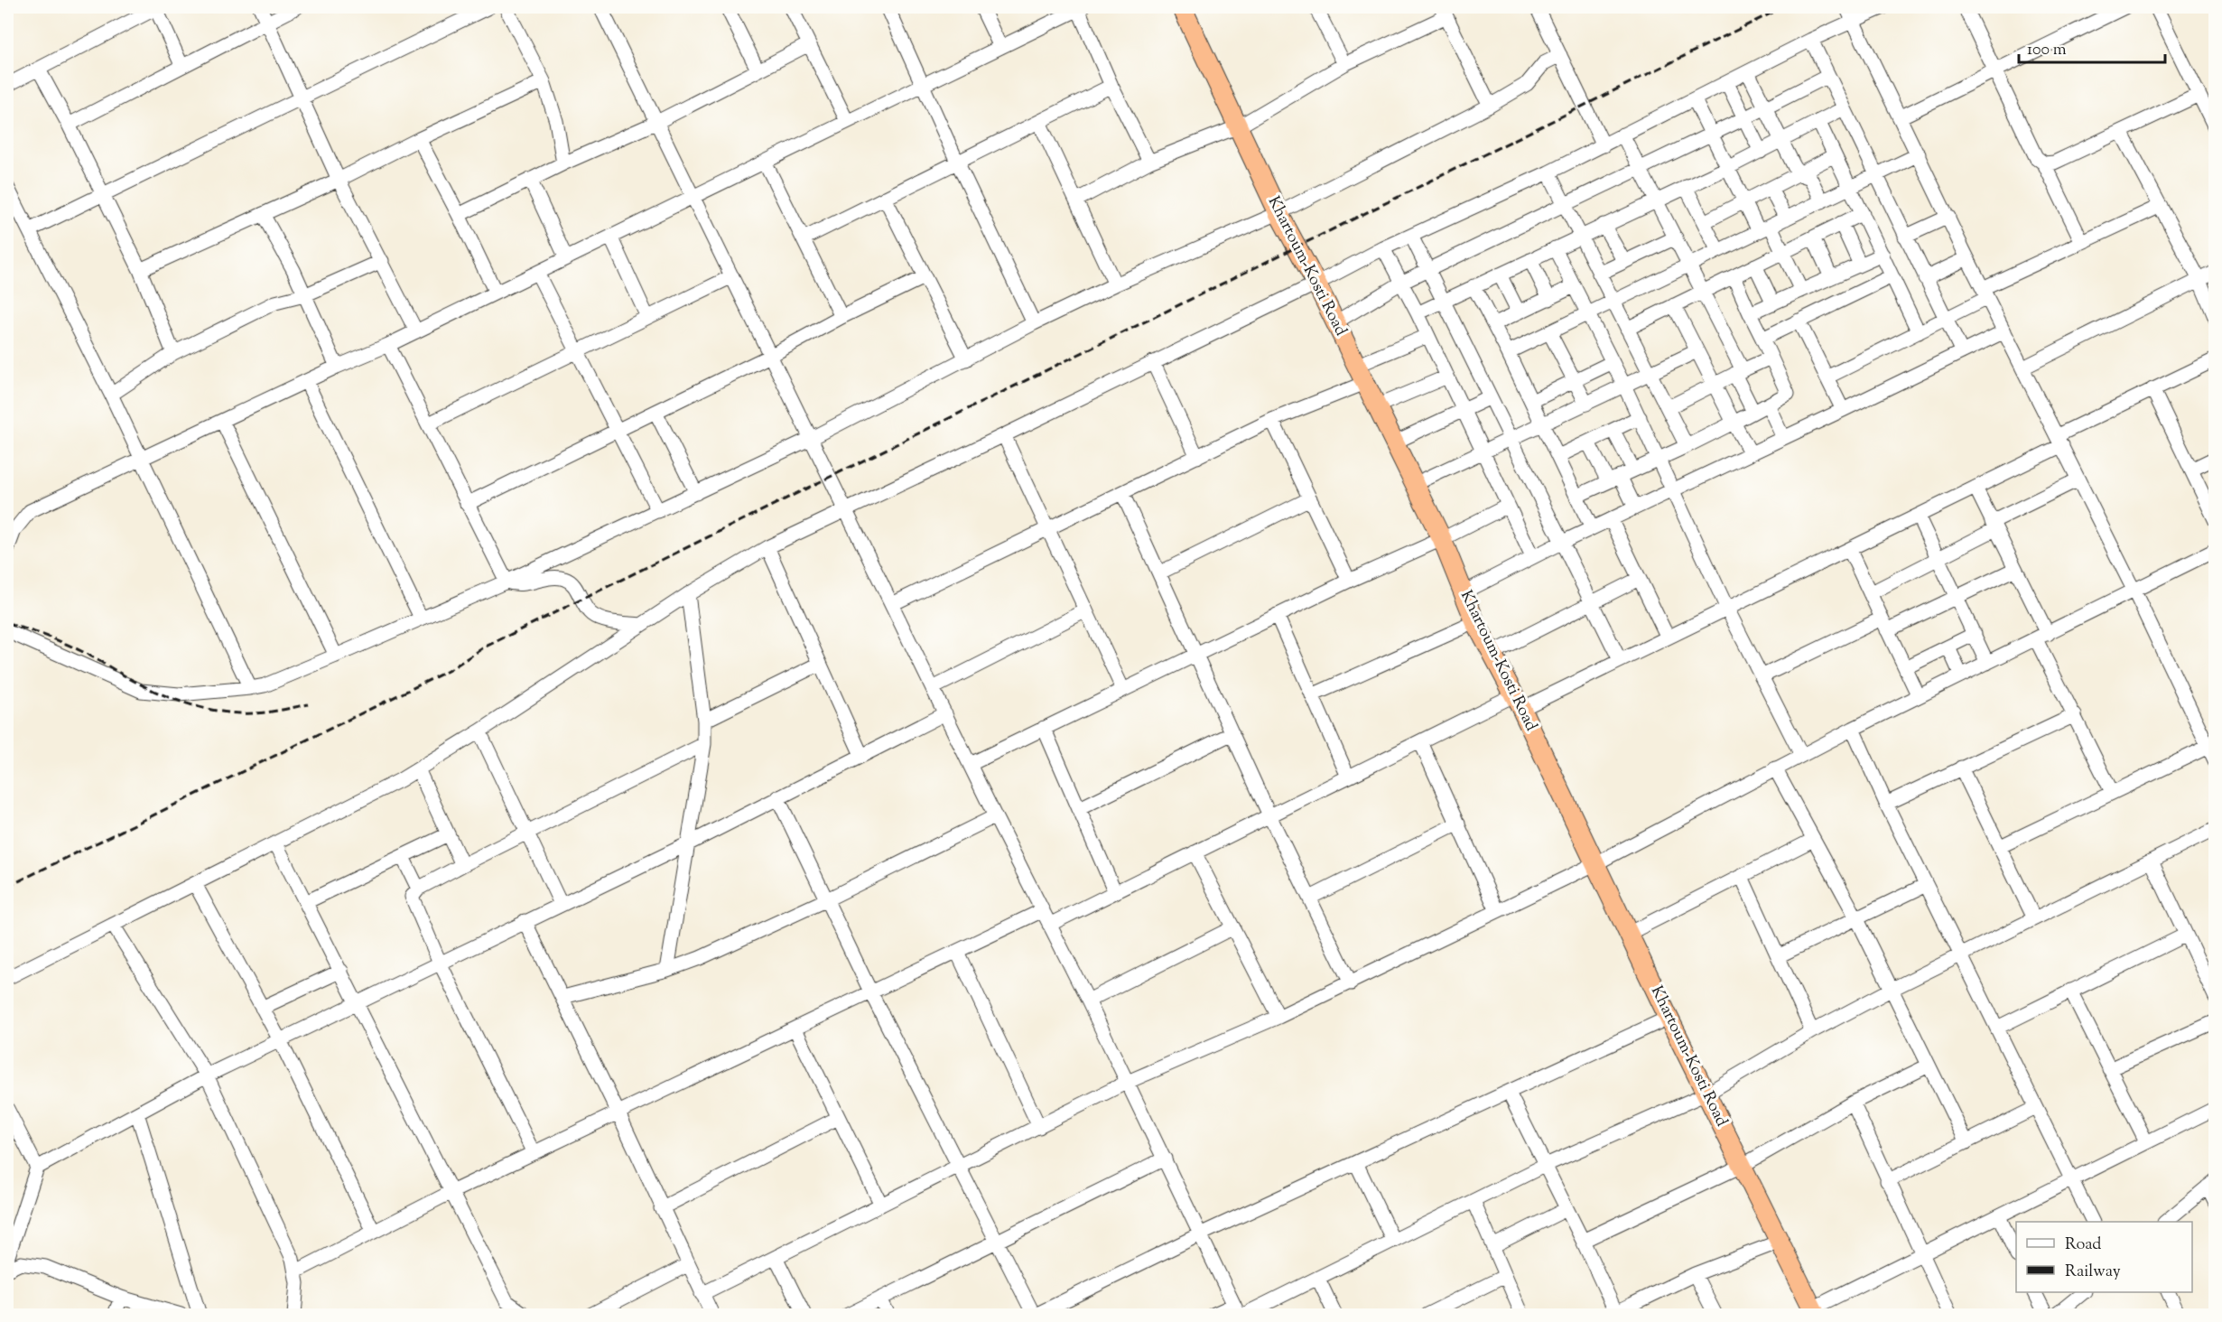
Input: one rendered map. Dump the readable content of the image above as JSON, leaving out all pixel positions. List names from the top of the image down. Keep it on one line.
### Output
{"streets":{"highway":["Khartoum-Kosti Road"]},"legend":["Road","Railway"],"scale_bar":"100 m"}
